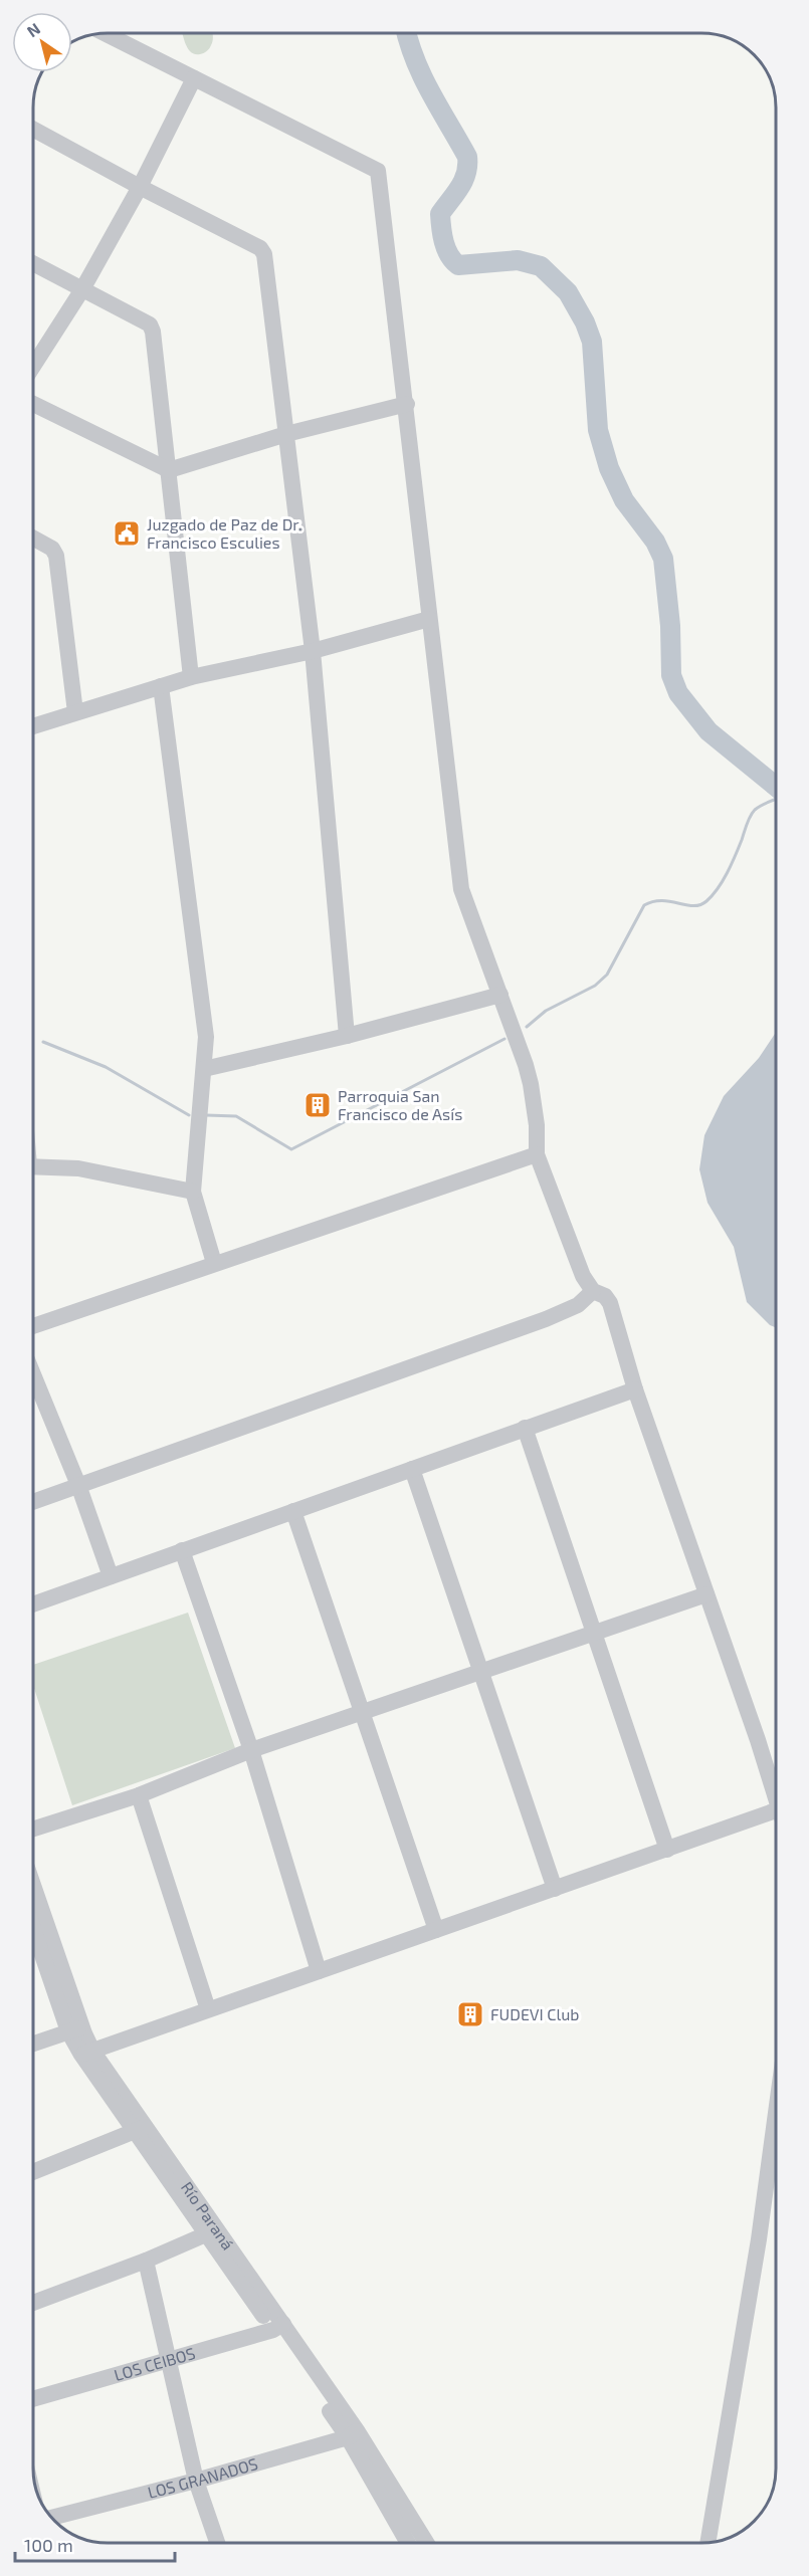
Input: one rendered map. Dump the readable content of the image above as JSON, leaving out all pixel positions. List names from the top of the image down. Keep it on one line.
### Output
{"streets":{"street":["Río Paraná","LOS CEIBOS","LOS GRANADOS"]},"crossings":[["Río Paraná","LOS CEIBOS"],["Río Paraná","LOS GRANADOS"]],"places":{"public building":["Juzgado de Paz de Dr. Francisco Esculies"],"building":["Parroquia San Francisco de Asís","FUDEVI Club"]},"scale_bar":"100 m","north":"top left"}
